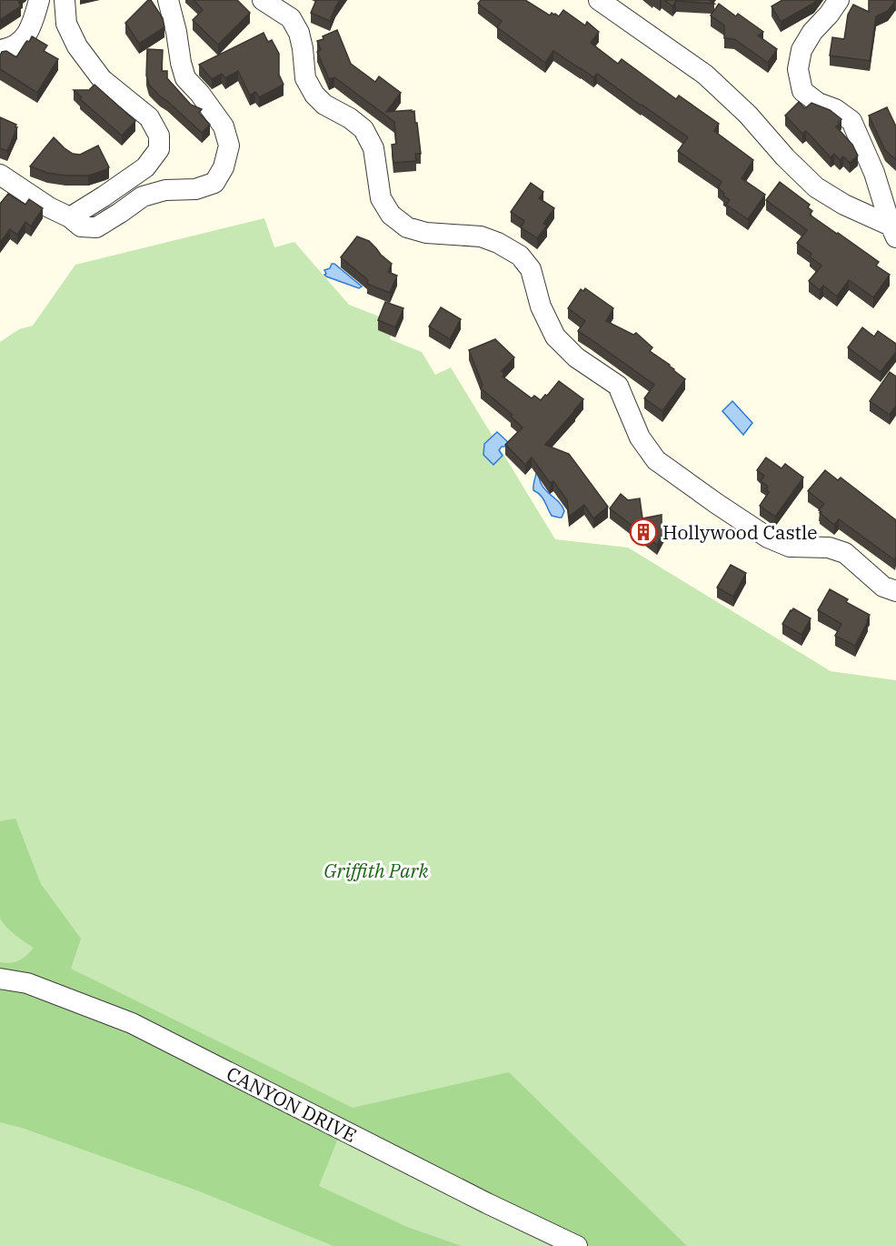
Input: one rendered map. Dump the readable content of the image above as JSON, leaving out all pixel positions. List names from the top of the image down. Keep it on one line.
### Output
{"streets":{"street":["CANYON DRIVE"]},"parks":["Griffith Park"],"places":{"building":["Hollywood Castle"]}}
